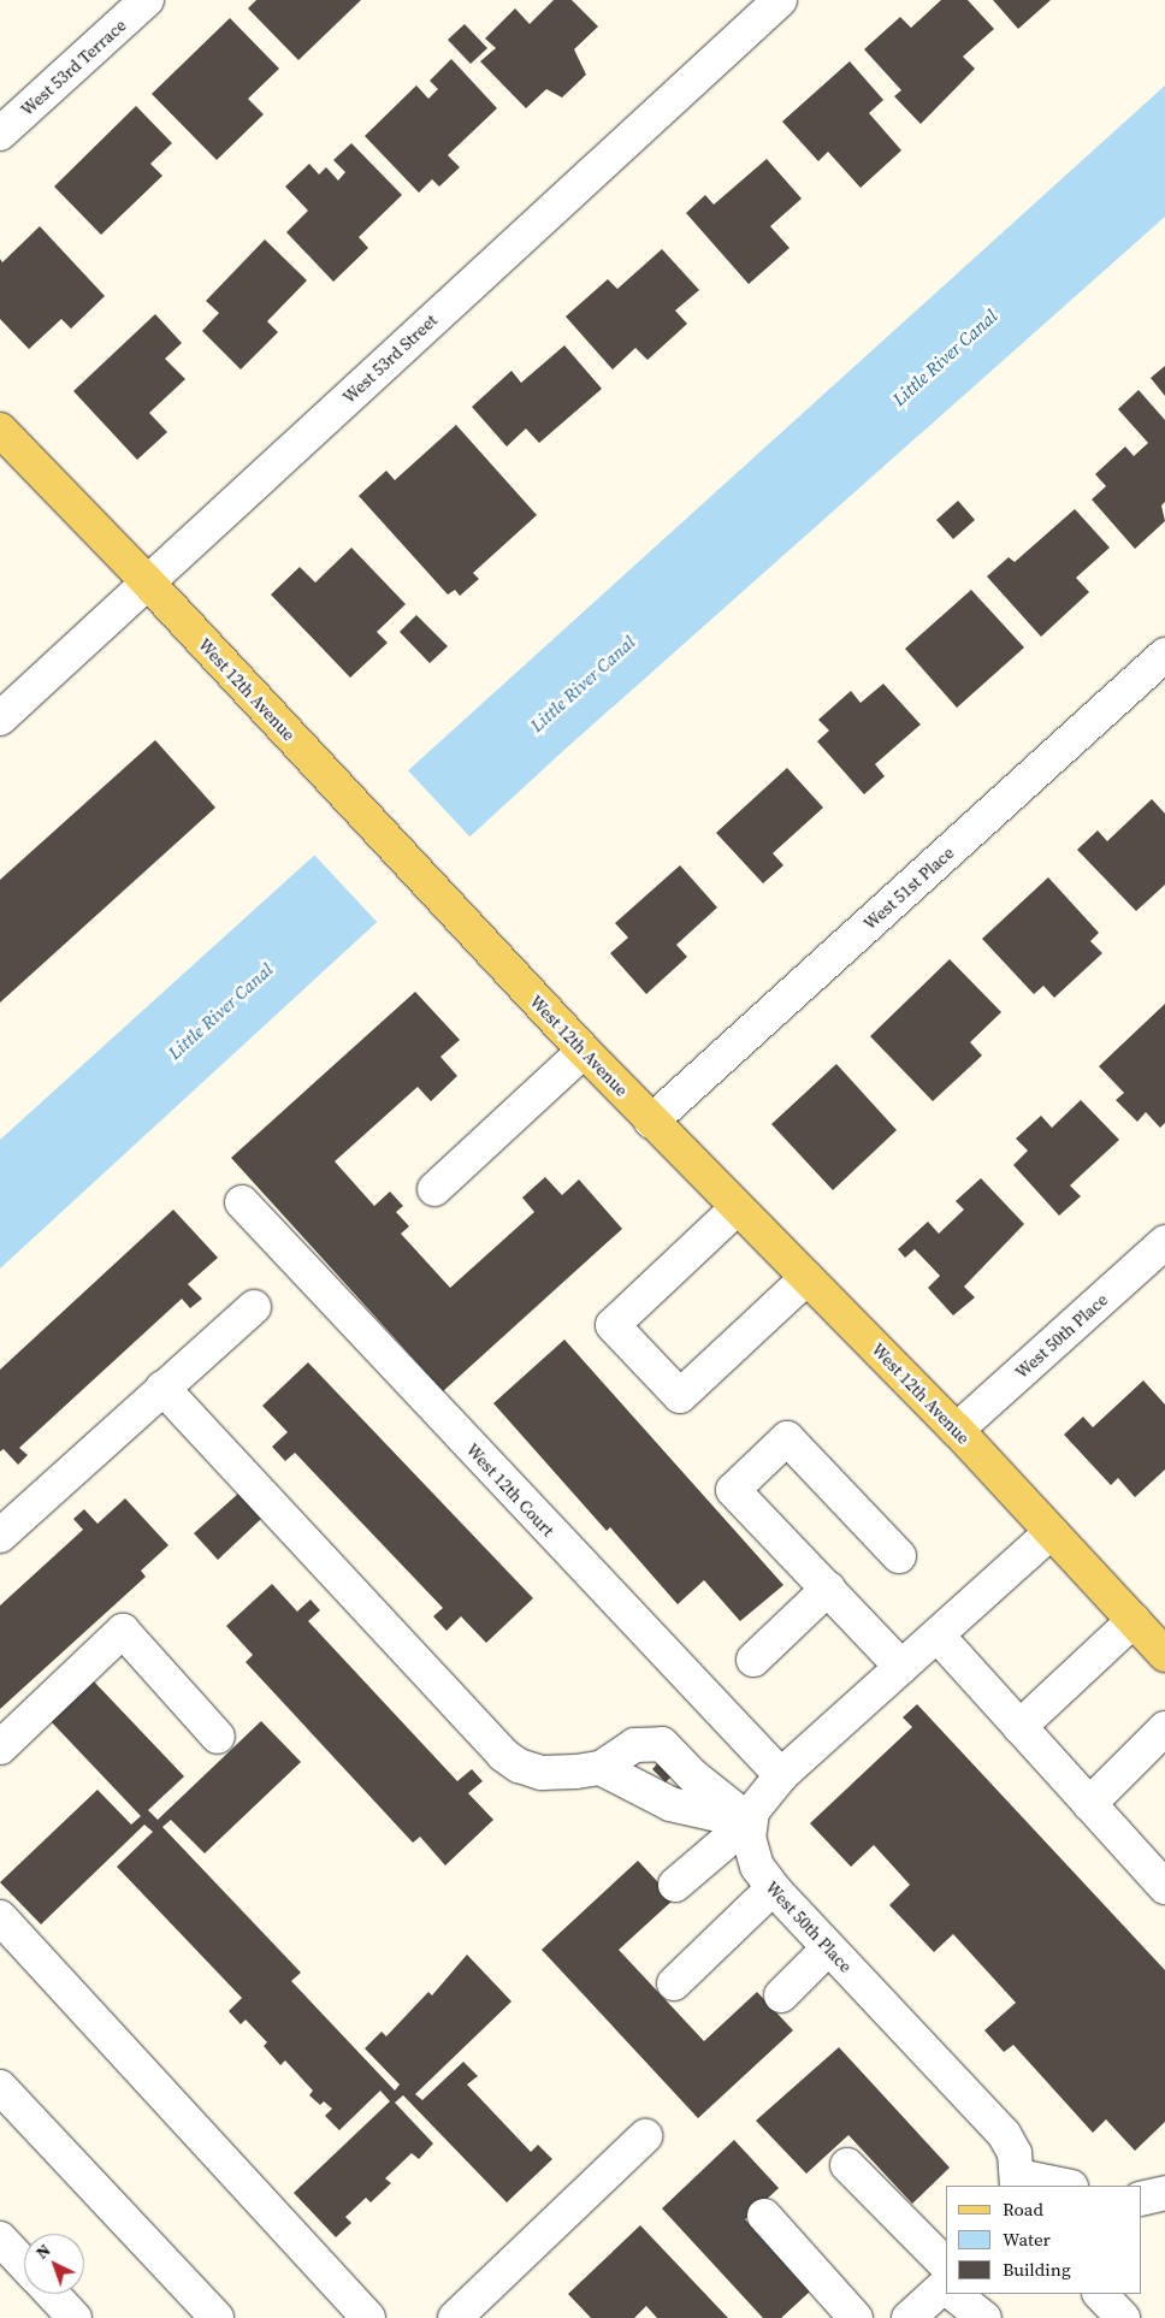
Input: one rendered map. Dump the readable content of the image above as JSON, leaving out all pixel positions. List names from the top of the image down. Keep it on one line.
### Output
{"streets":{"main road":["West 12th Avenue"],"street":["West 53rd Terrace","West 53rd Street","West 51st Place","West 50th Place","West 12th Court"]},"crossings":[["West 53rd Street","West 12th Avenue"],["West 12th Avenue","West 51st Place"],["West 12th Avenue","West 50th Place"]],"water":["Little River Canal"],"legend":["Road","Water","Building"],"north":"top left"}
